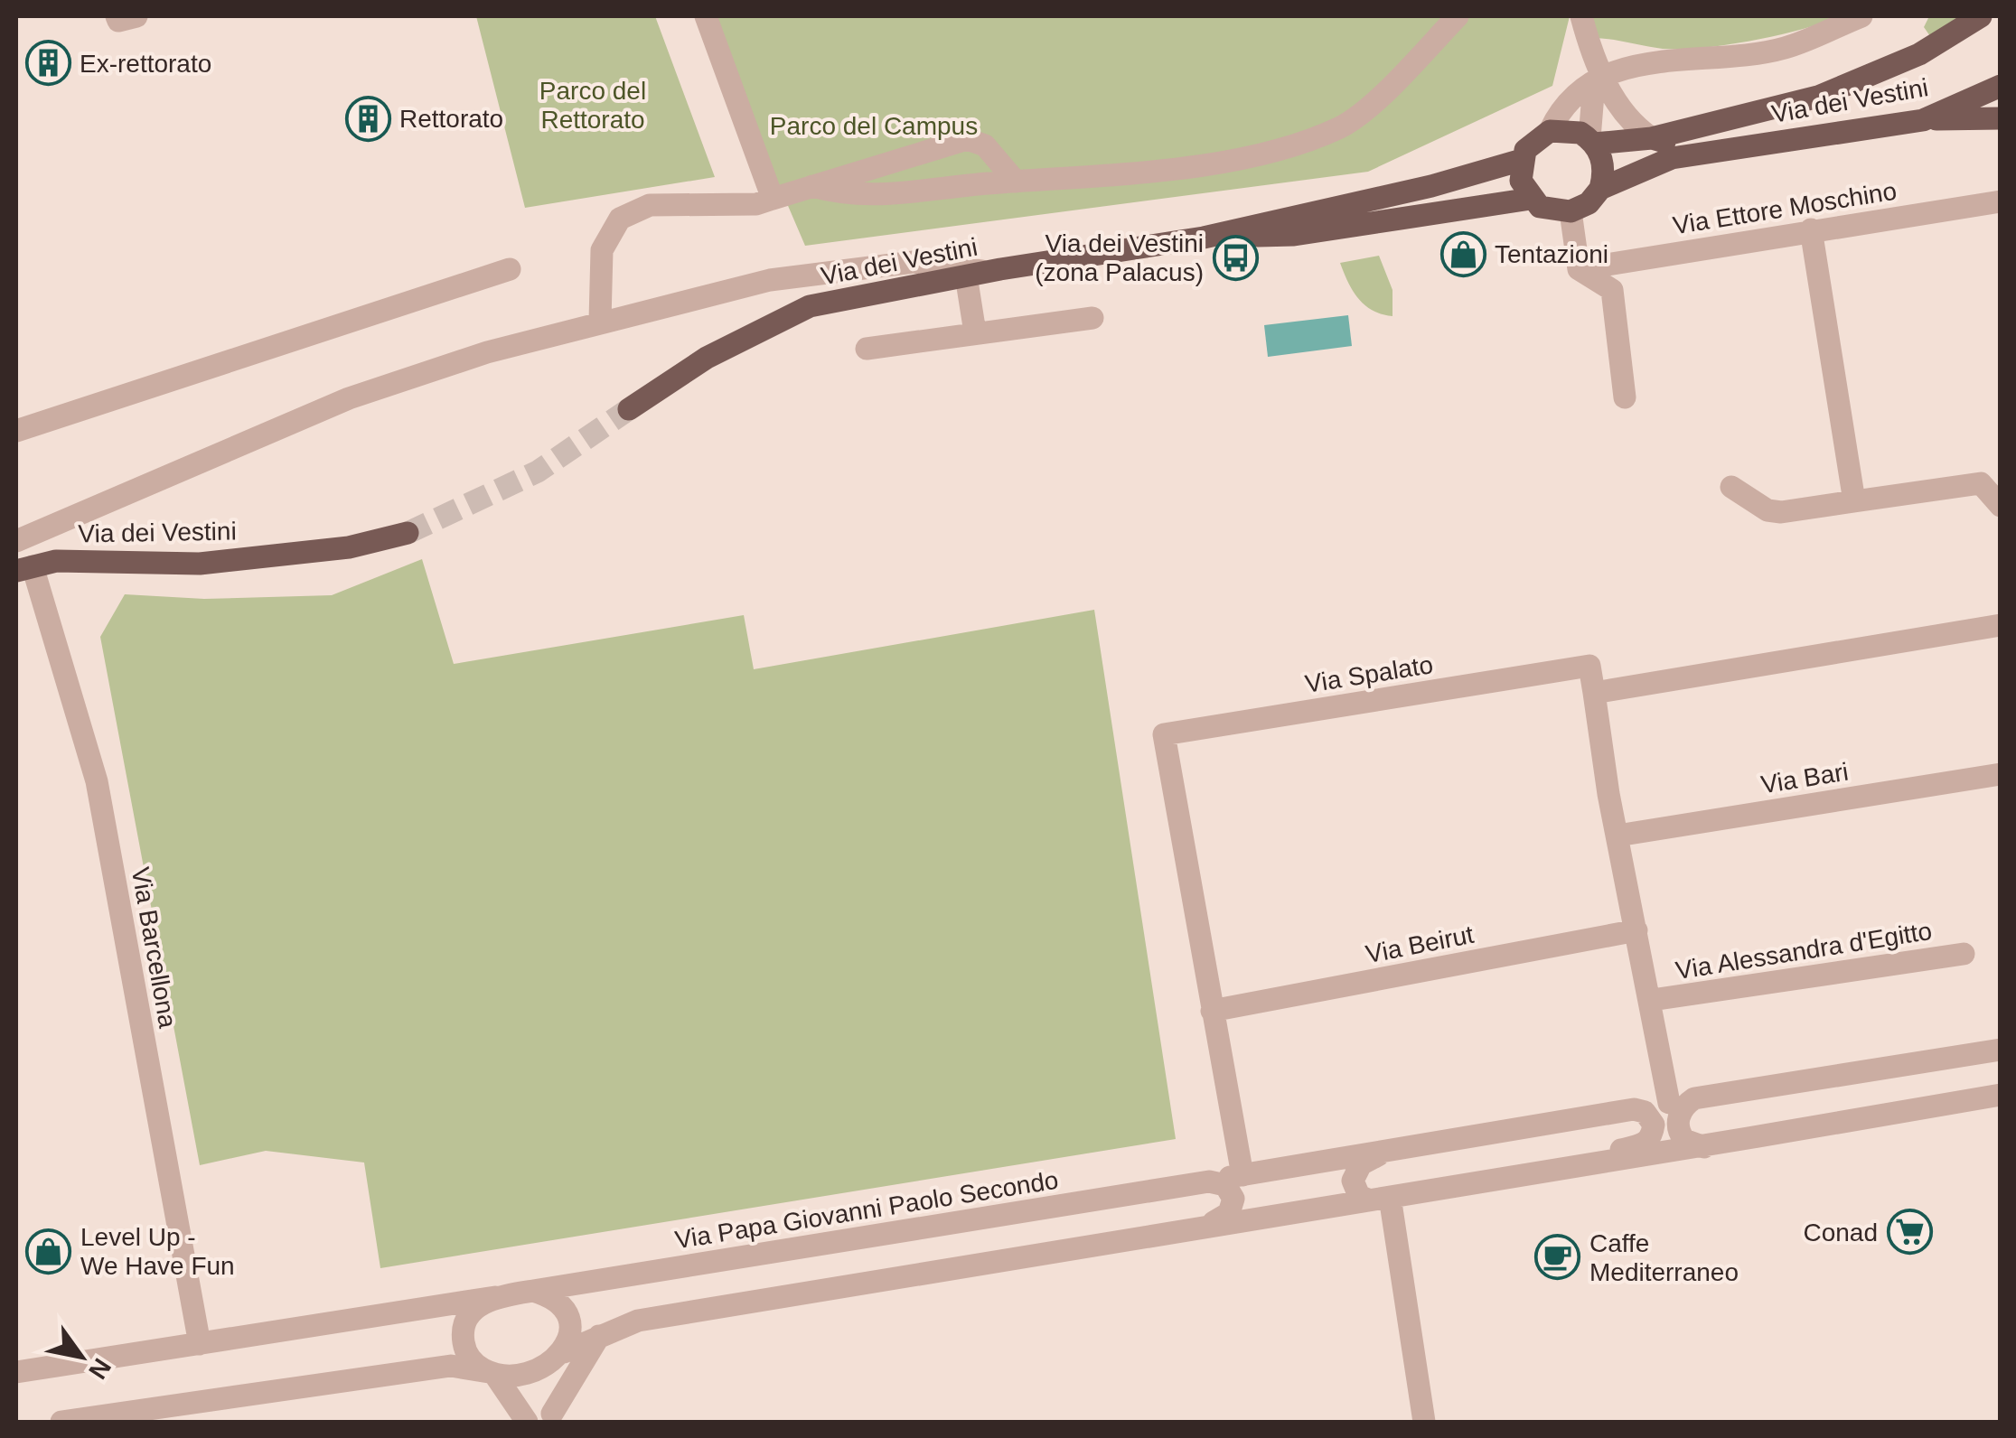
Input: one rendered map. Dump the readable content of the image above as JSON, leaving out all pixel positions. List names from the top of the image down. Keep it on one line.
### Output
{"streets":{"main road":["Via dei Vestini"],"street":["Via Ettore Moschino","Via Spalato","Via Bari","Via Beirut","Via Barcellona","Via Alessandra d'Egitto","Via Papa Giovanni Paolo Secondo"]},"crossings":[["Via dei Vestini","Via Barcellona"],["Via Spalato","Via Beirut"],["Via Spalato","Via Alessandra d'Egitto"],["Via Spalato","Via Papa Giovanni Paolo Secondo"],["Via Bari","Via Alessandra d'Egitto"],["Via Beirut","Via Alessandra d'Egitto"],["Via Barcellona","Via Papa Giovanni Paolo Secondo"],["Via Alessandra d'Egitto","Via Papa Giovanni Paolo Secondo"]],"parks":["Parco del Rettorato","Parco del Campus"],"places":{"building":["Ex-rettorato","Rettorato"],"shop":["Tentazioni","Level Up - We Have Fun"],"bus stop":["Via dei Vestini (zona Palacus)"],"supermarket":["Conad"],"cafe":["Caffe Mediterraneo"]},"north":"bottom right"}
